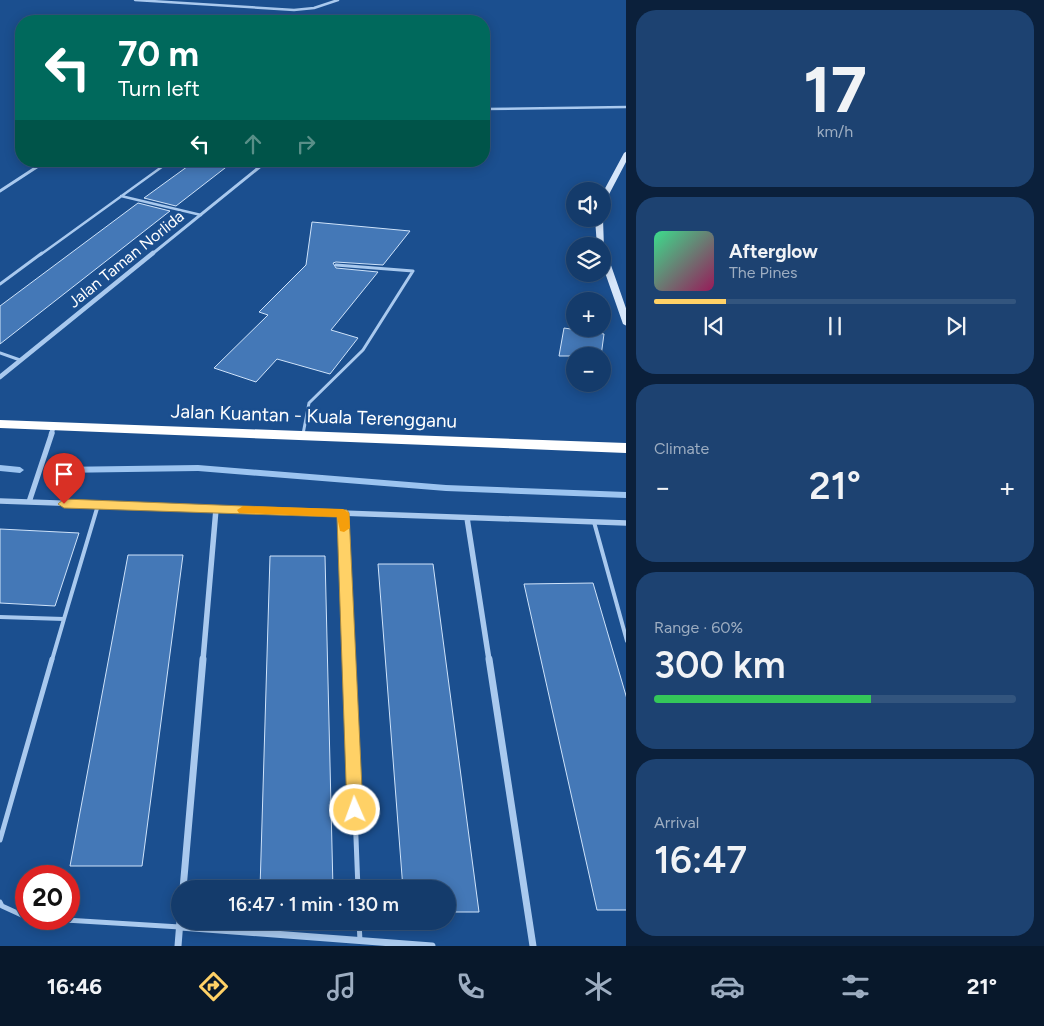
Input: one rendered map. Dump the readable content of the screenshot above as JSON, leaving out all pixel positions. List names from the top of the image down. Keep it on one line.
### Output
{"streets":{"highway":["Jalan Kuantan - Kuala Terengganu"],"street":["Jalan Taman Norlida"]},"page":{"tile":[["17","km/h"],"Climate",["Range · 60%","300 km"],["Arrival","16:47"]],"turn":["70 m","Turn left"],"map_buttons":["+","−"],"song":["Afterglow","The Pines"],"heat":["−","21°","+"],"limit":"20","trip":"16:47 · 1 min · 130 m","tabs":["16:46","21°"]}}
